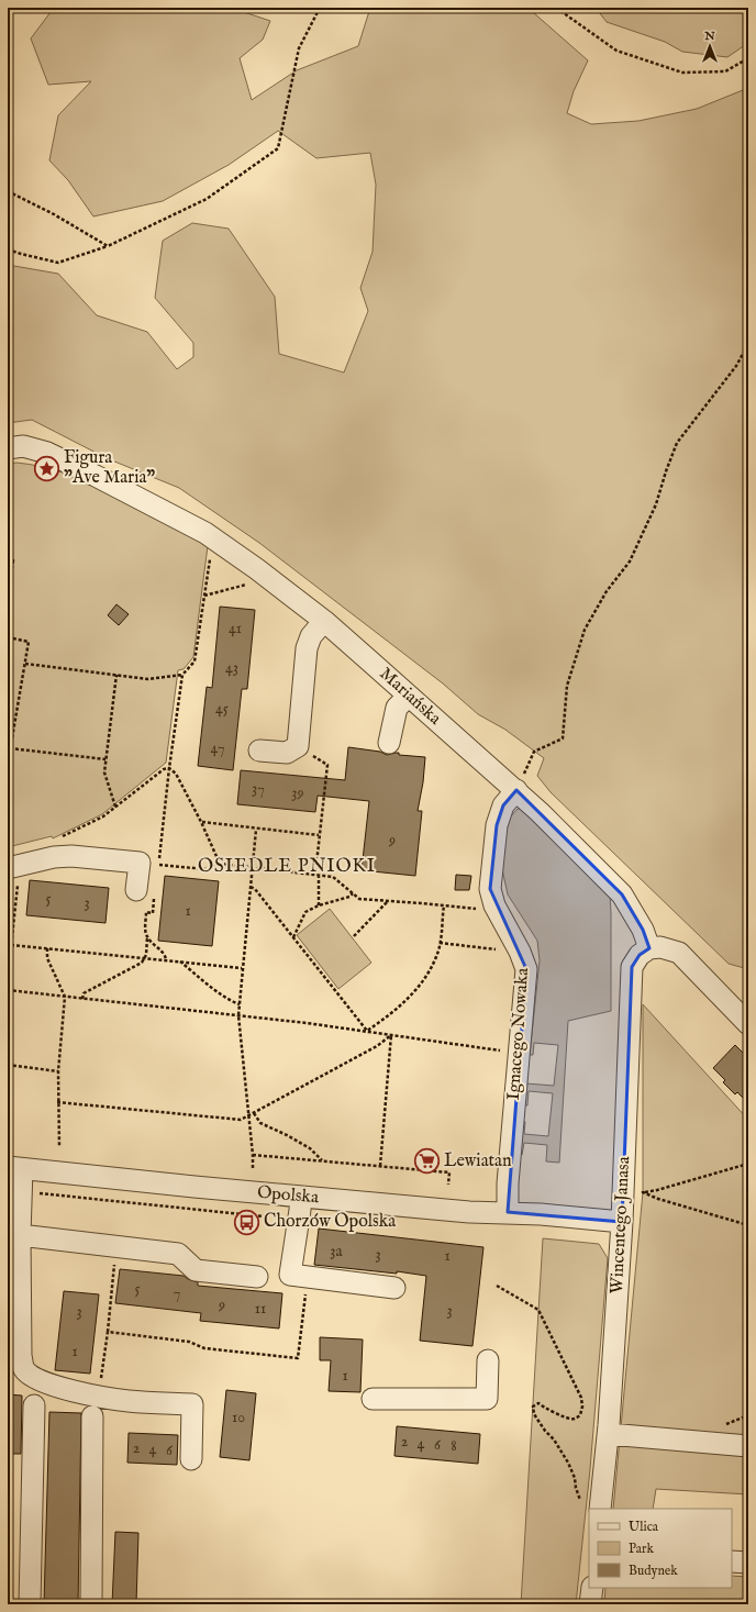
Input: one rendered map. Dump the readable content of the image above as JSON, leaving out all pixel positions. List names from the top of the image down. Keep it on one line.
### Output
{"streets":{"street":["Mariańska","Ignacego Nowaka","Opolska","Wincentego Janasa"]},"crossings":[["Mariańska","Ignacego Nowaka"],["Mariańska","Wincentego Janasa"],["Ignacego Nowaka","Opolska"],["Opolska","Wincentego Janasa"]],"districts":["OSIEDLE PNIOKI"],"places":{"place":["Figura \"Ave Maria\""],"supermarket":["Lewiatan"],"bus stop":["Chorzów Opolska"]},"house_numbers":["41","43","45","47","37","39","9","5","3","1","3a","3","1","5","7","9","11","3","3","1","1","10","2","4","6","8","2","4","6"],"legend":["Ulica","Park","Budynek"],"north":"top"}
